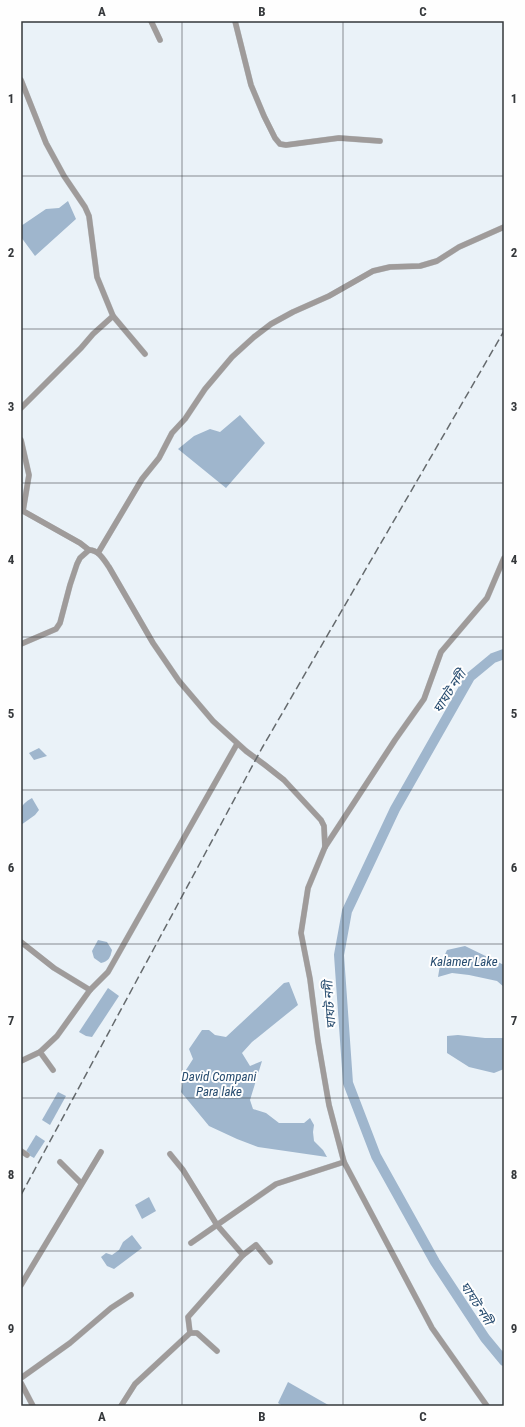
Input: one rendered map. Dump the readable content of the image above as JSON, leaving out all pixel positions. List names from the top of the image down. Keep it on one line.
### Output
{"water":["ঘাঘট নদী","Kalamer Lake","David Compani Para lake"],"grid":{"columns":["A","B","C"],"rows":["1","2","3","4","5","6","7","8","9"]}}
